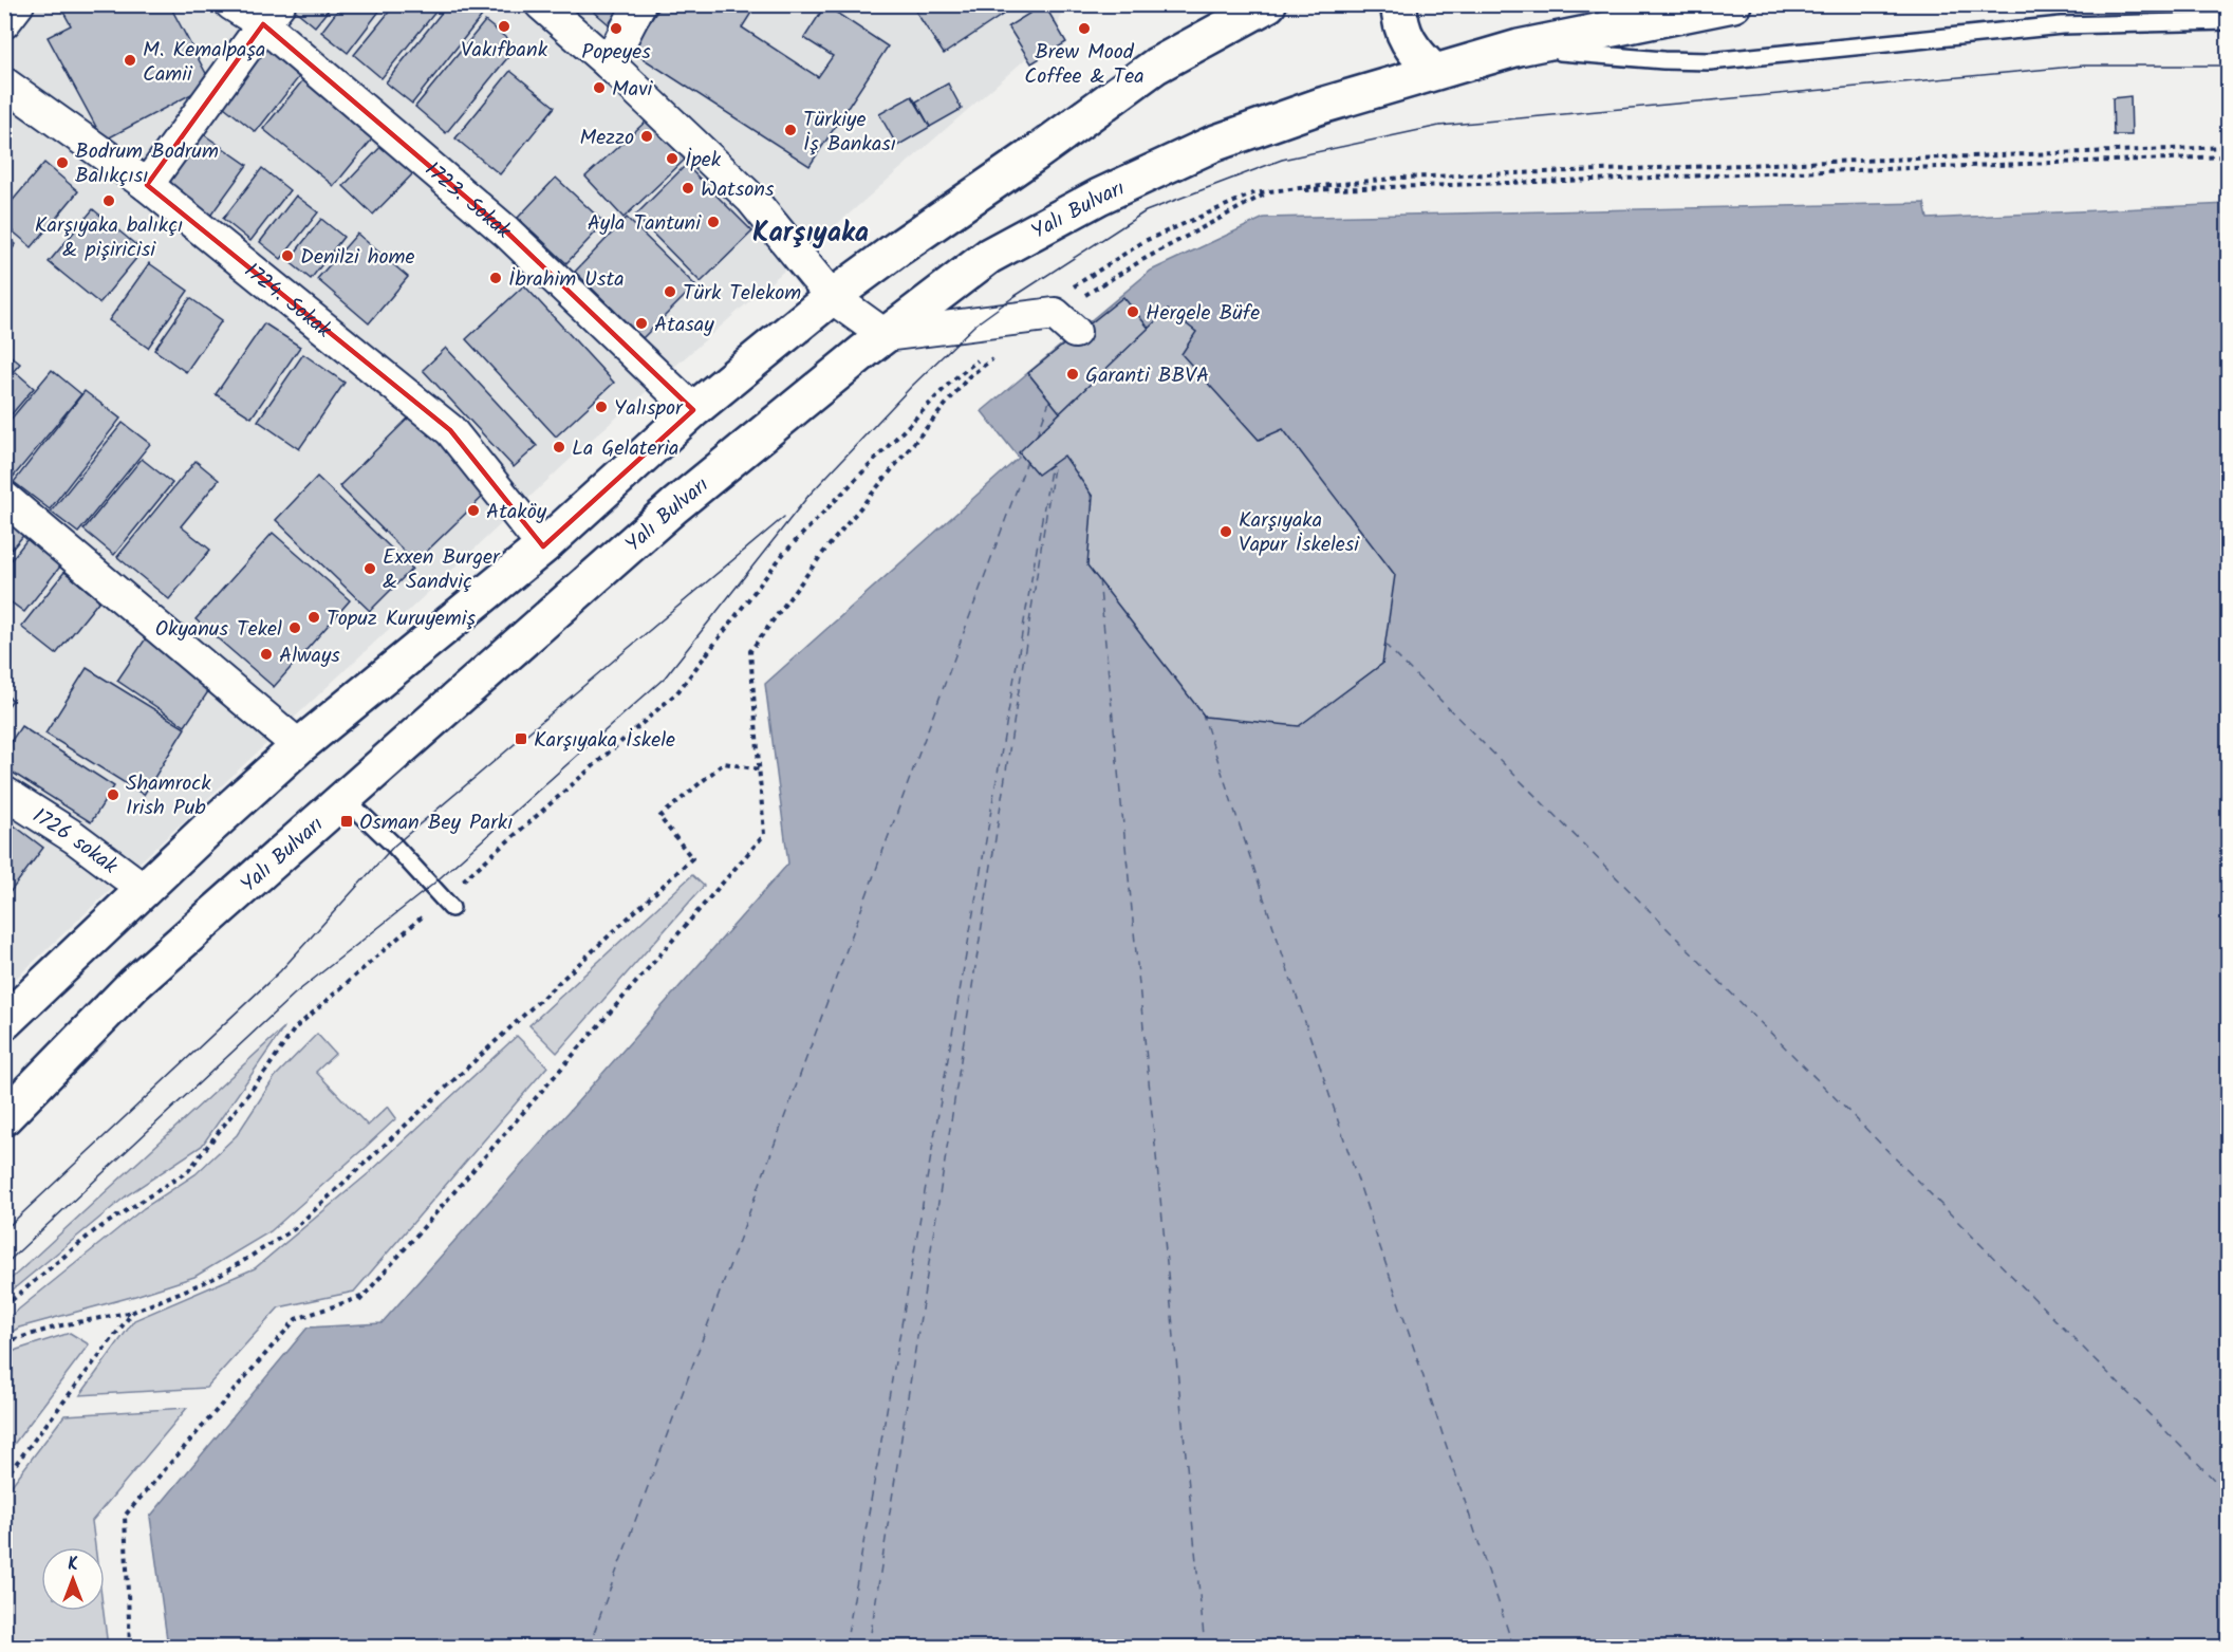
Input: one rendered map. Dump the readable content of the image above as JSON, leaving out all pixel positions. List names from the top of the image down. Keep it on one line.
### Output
{"streets":{"main road":["Yalı Bulvarı"],"street":["1723. Sokak","1724. Sokak","1726 sokak"]},"districts":["Karşıyaka"],"places":{"other":["Vakıfbank","Popeyes","Brew Mood Coffee & Tea","M. Kemalpaşa Camii","Mavi","Türkiye İş Bankası","Mezzo","İpek","Bodrum Bodrum Balıkçısı","Watsons","Karşıyaka balıkçı & pişiricisi","Ayla Tantuni","Denilzi home","İbrahim Usta","Türk Telekom","Hergele Büfe","Atasay","Garanti BBVA","Yalıspor","La Gelateria","Ataköy","Karşıyaka Vapur İskelesi","Exxen Burger & Sandviç","Topuz Kuruyemiş","Okyanus Tekel","Always","Shamrock Irish Pub"],"transit":["Karşıyaka İskele","Osman Bey Parkı"]},"north":"top"}
